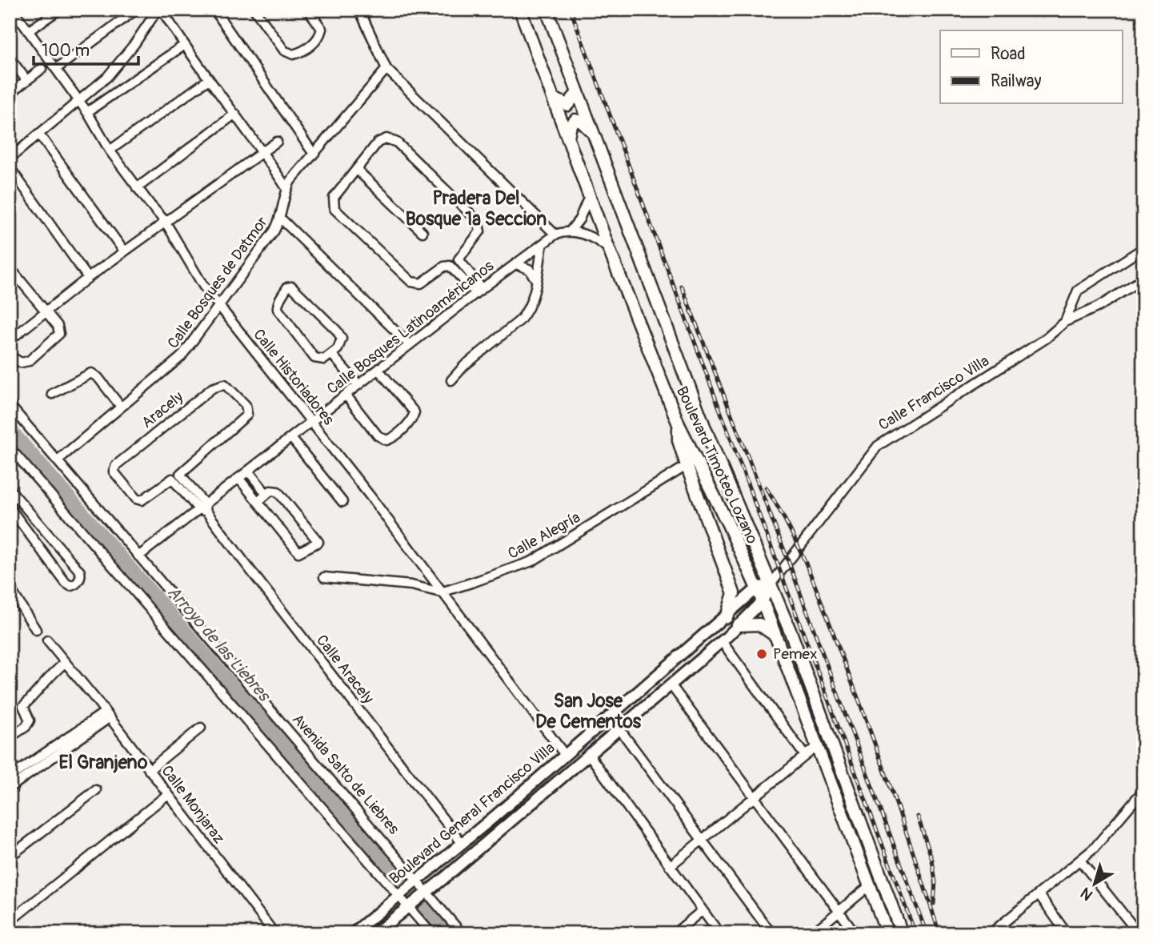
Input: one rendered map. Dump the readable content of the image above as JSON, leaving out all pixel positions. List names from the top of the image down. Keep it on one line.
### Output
{"streets":{"main road":["Boulevard Timoteo Lozano","Boulevard General Francisco Villa"],"street":["Calle Bosques de Datmor","Calle Bosques Latinoaméricanos","Calle Historiadores","Calle Francisco Villa","Aracely","Calle Alegría","Calle Aracely","Avenida Salto de Liebres","Calle Monjaraz"]},"crossings":[["Calle Bosques de Datmor","Calle Historiadores"],["Calle Bosques de Datmor","Avenida Salto de Liebres"],["Calle Bosques Latinoaméricanos","Calle Historiadores"],["Calle Bosques Latinoaméricanos","Aracely"],["Calle Bosques Latinoaméricanos","Calle Aracely"],["Calle Bosques Latinoaméricanos","Avenida Salto de Liebres"],["Calle Historiadores","Calle Alegría"],["Calle Historiadores","Boulevard General Francisco Villa"],["Calle Francisco Villa","Boulevard Timoteo Lozano"],["Calle Francisco Villa","Boulevard General Francisco Villa"],["Aracely","Calle Aracely"],["Boulevard Timoteo Lozano","Calle Alegría"],["Boulevard Timoteo Lozano","Boulevard General Francisco Villa"],["Calle Aracely","Boulevard General Francisco Villa"],["Avenida Salto de Liebres","Boulevard General Francisco Villa"]],"districts":["Pradera Del Bosque 1a Seccion","San Jose De Cementos","El Granjeno"],"water":["Arroyo de las Liebres"],"places":["Pemex"],"legend":["Road","Railway"],"scale_bar":"100 m","north":"bottom left"}
